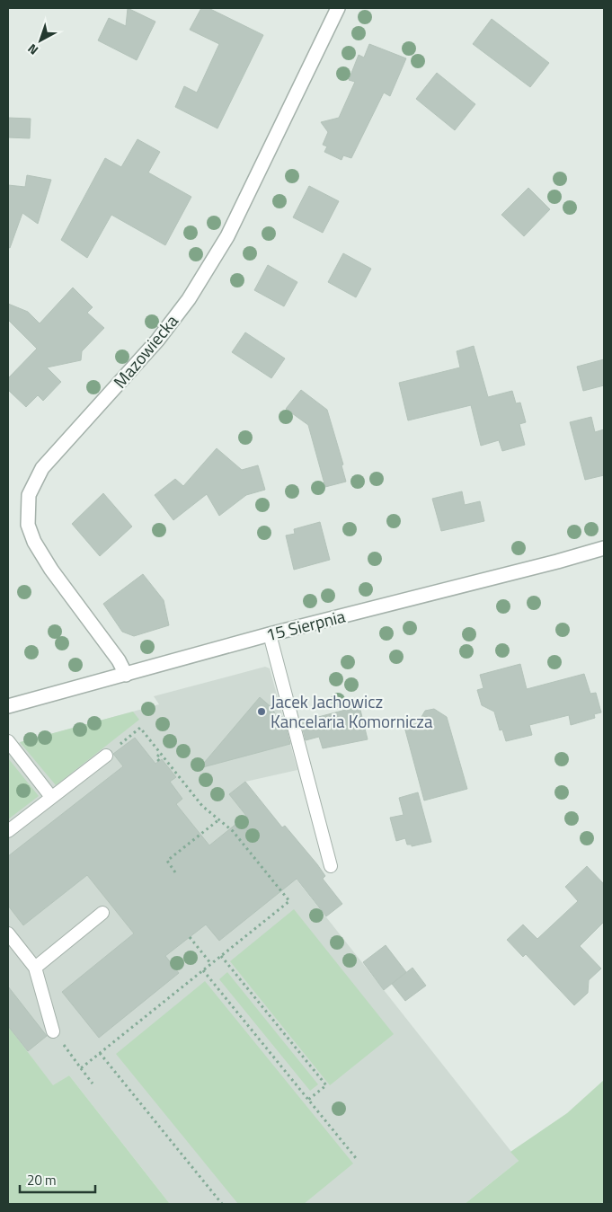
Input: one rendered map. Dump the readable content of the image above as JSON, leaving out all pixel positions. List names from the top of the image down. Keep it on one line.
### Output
{"streets":{"street":["Mazowiecka","15 Sierpnia"]},"crossings":[["Mazowiecka","15 Sierpnia"]],"places":["Jacek Jachowicz Kancelaria Komornicza"],"scale_bar":"20 m","north":"bottom left"}
